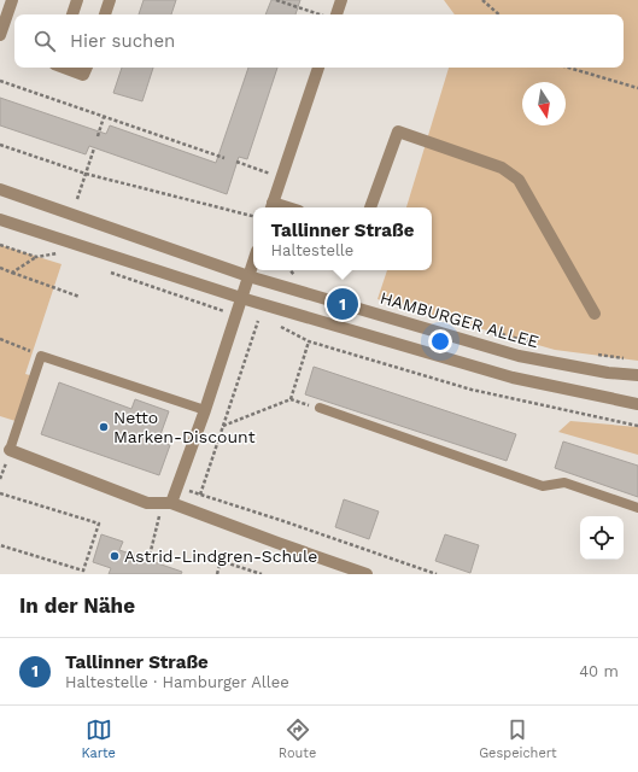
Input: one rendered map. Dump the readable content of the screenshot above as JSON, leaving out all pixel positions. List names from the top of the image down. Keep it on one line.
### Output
{"streets":{"street":["HAMBURGER ALLEE"]},"places":["Netto Marken-Discount","Astrid-Lindgren-Schule"],"north":"bottom","page":{"search":"Hier suchen","popup":["Tallinner Straße","Haltestelle"],"pins":"1","heading":"In der Nähe","list":[{"mark":"1","name":"Tallinner Straße","note":"Haltestelle · Hamburger Allee","value":"40 m"}],"nav":["Karte","Route","Gespeichert"]}}
